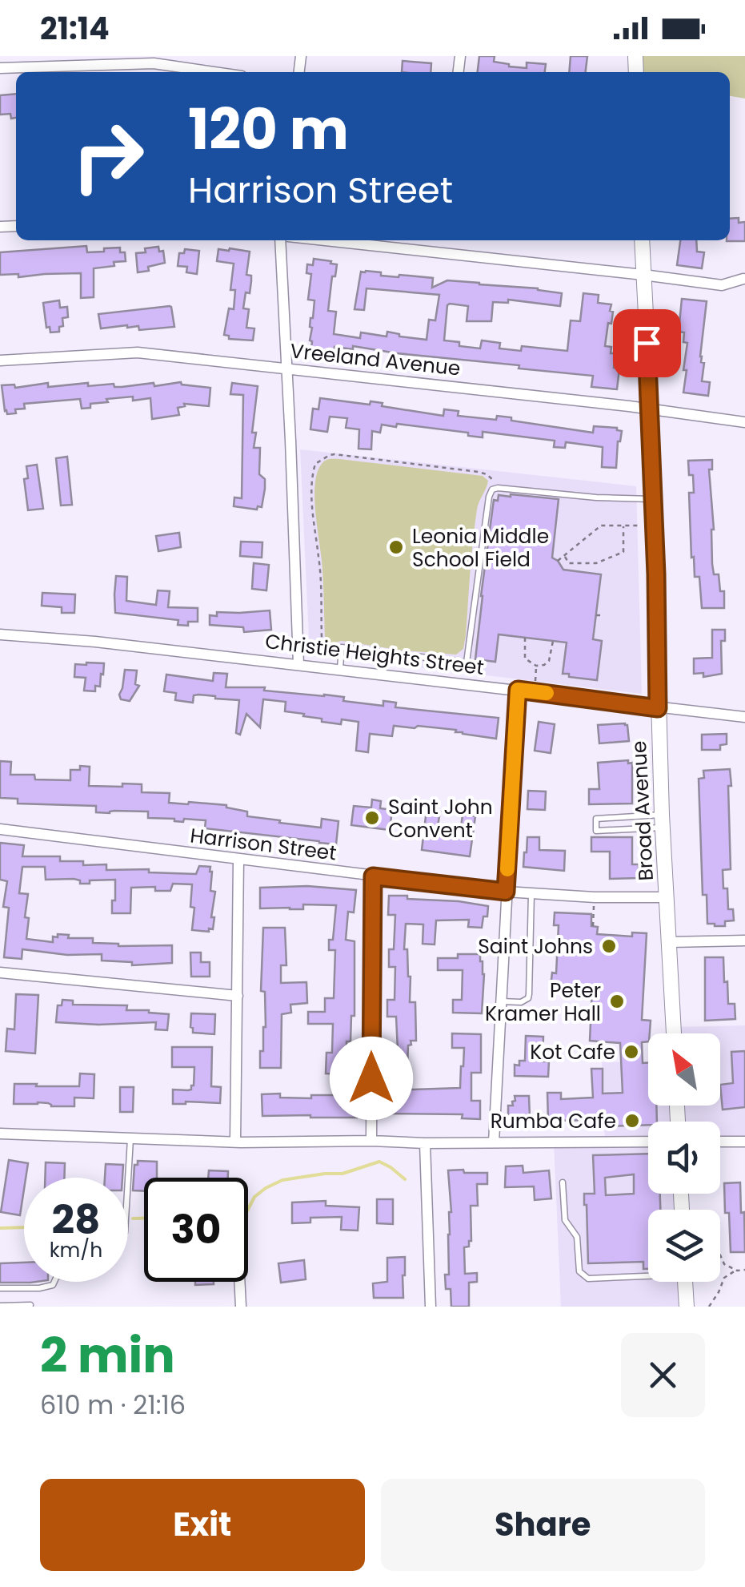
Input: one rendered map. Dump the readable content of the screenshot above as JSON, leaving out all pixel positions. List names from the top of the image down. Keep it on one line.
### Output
{"streets":{"street":["Vreeland Avenue","Christie Heights Street","Broad Avenue","Harrison Street"]},"crossings":[["Vreeland Avenue","Broad Avenue"],["Christie Heights Street","Broad Avenue"],["Broad Avenue","Harrison Street"]],"places":["Leonia Middle School Field","Saint John Convent","Saint Johns","Peter Kramer Hall","Kot Cafe","Rumba Cafe"],"north":"top left","page":{"status":"21:14","turn":["120 m","Harrison Street"],"speed":"28 km/h","limit":"30","heading":["2 min","610 m · 21:16"],"buttons":["Exit","Share"]}}
